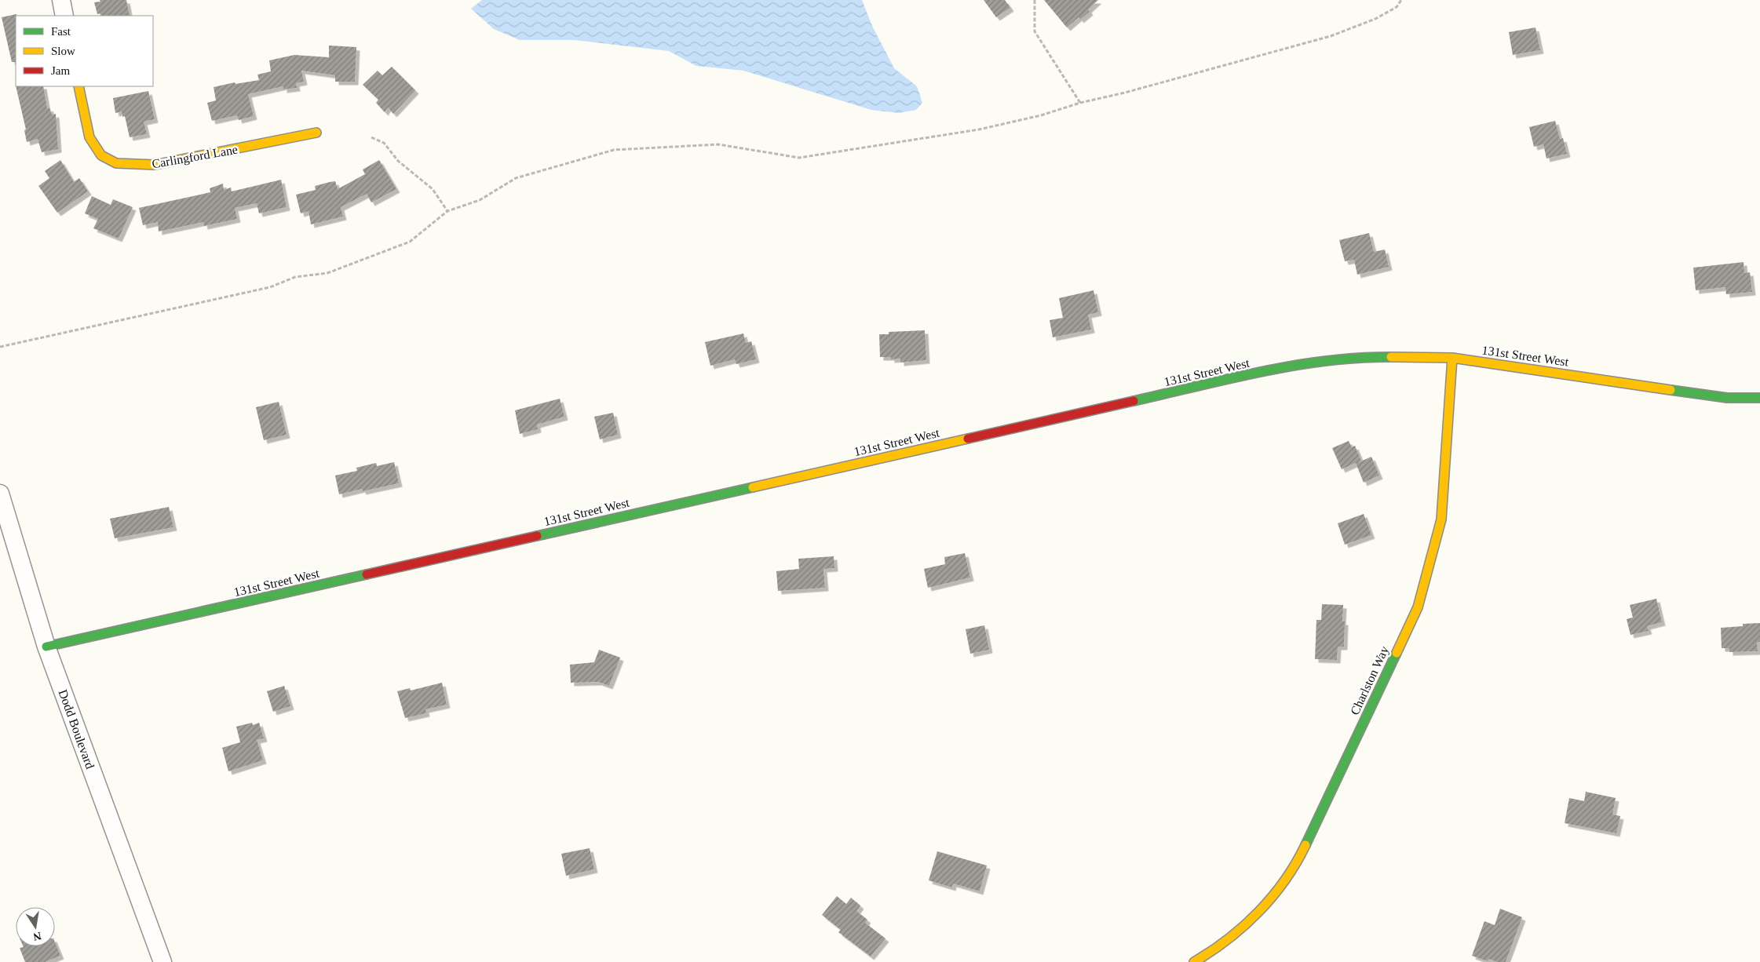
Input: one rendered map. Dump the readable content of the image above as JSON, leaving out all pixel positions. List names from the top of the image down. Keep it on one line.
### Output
{"streets":{"street":["Carlingford Lane","131st Street West","Charlston Way","Dodd Boulevard"]},"crossings":[["131st Street West","Charlston Way"],["131st Street West","Dodd Boulevard"]],"legend":["Fast","Slow","Jam"],"north":"bottom"}
